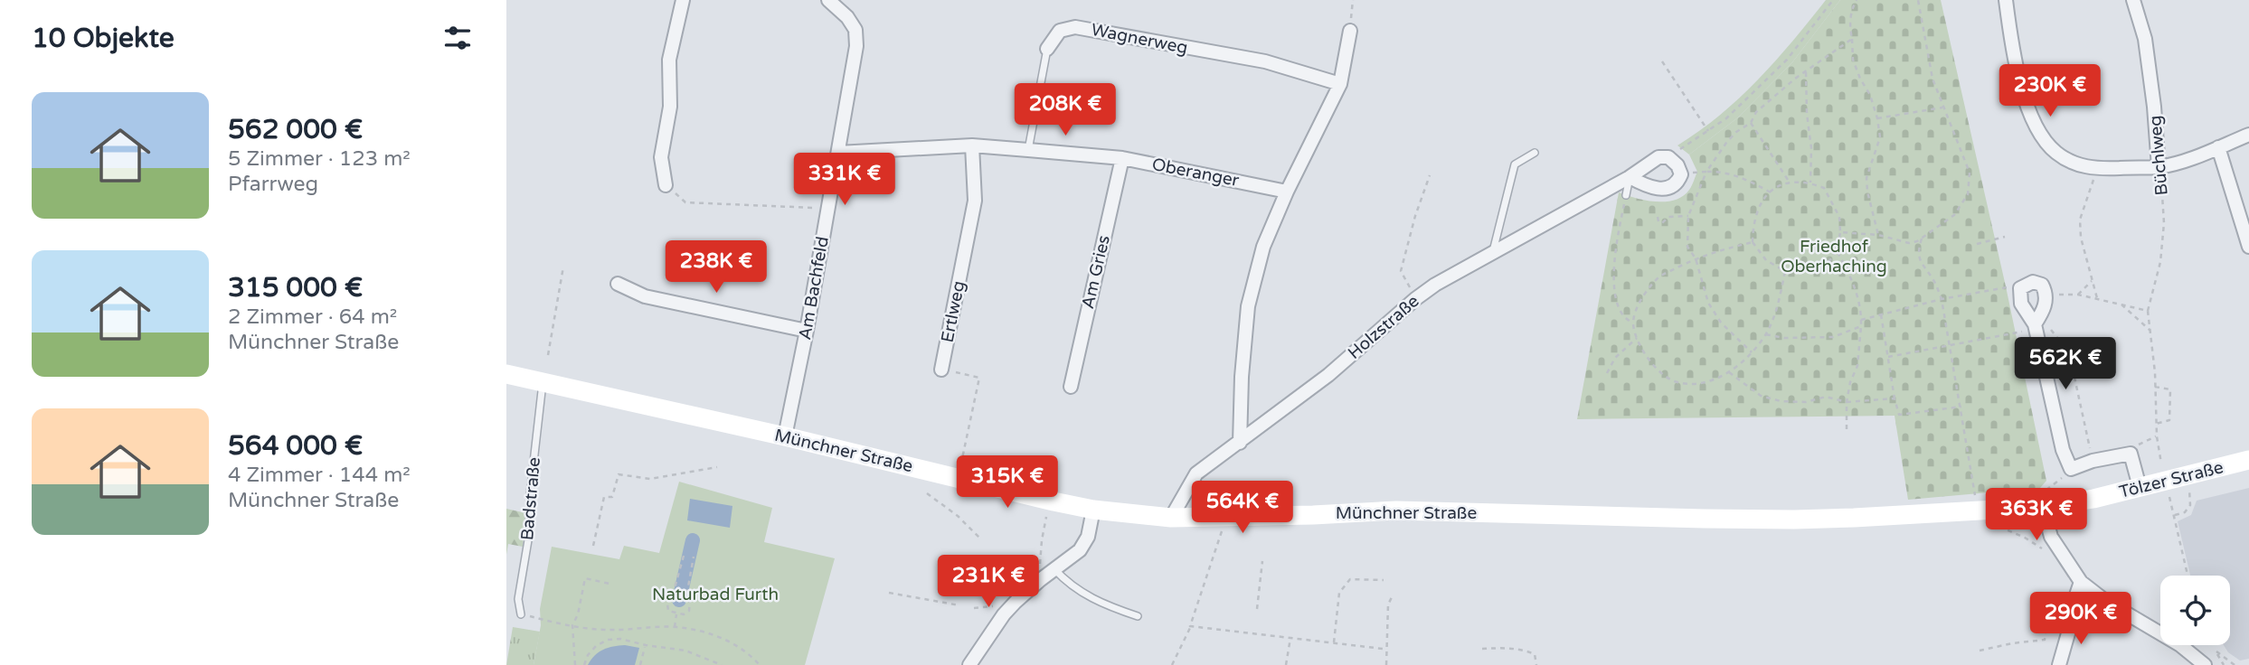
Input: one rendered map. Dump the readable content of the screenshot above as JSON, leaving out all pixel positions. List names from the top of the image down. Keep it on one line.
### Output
{"streets":{"main road":["Münchner Straße","Tölzer Straße"],"street":["Wagnerweg","Büchlweg","Oberanger","Am Gries","Am Bachfeld","Ertlweg","Holzstraße"],"lane":["Badstraße"]},"crossings":[["Wagnerweg","Oberanger"],["Oberanger","Am Gries"],["Oberanger","Am Bachfeld"],["Oberanger","Ertlweg"],["Am Bachfeld","Münchner Straße"],["Holzstraße","Münchner Straße"],["Münchner Straße","Tölzer Straße"],["Münchner Straße","Badstraße"]],"parks":["Friedhof Oberhaching","Naturbad Furth"],"page":{"heading":"10 Objekte","price":["230K €","208K €","331K €","238K €","562K €","315K €","564K €","363K €","231K €","290K €"],"list":[{"name":"562 000 €","note":"5 Zimmer · 123 m² · Pfarrweg"},{"name":"315 000 €","note":"2 Zimmer · 64 m² · Münchner Straße"},{"name":"564 000 €","note":"4 Zimmer · 144 m² · Münchner Straße"}]}}
